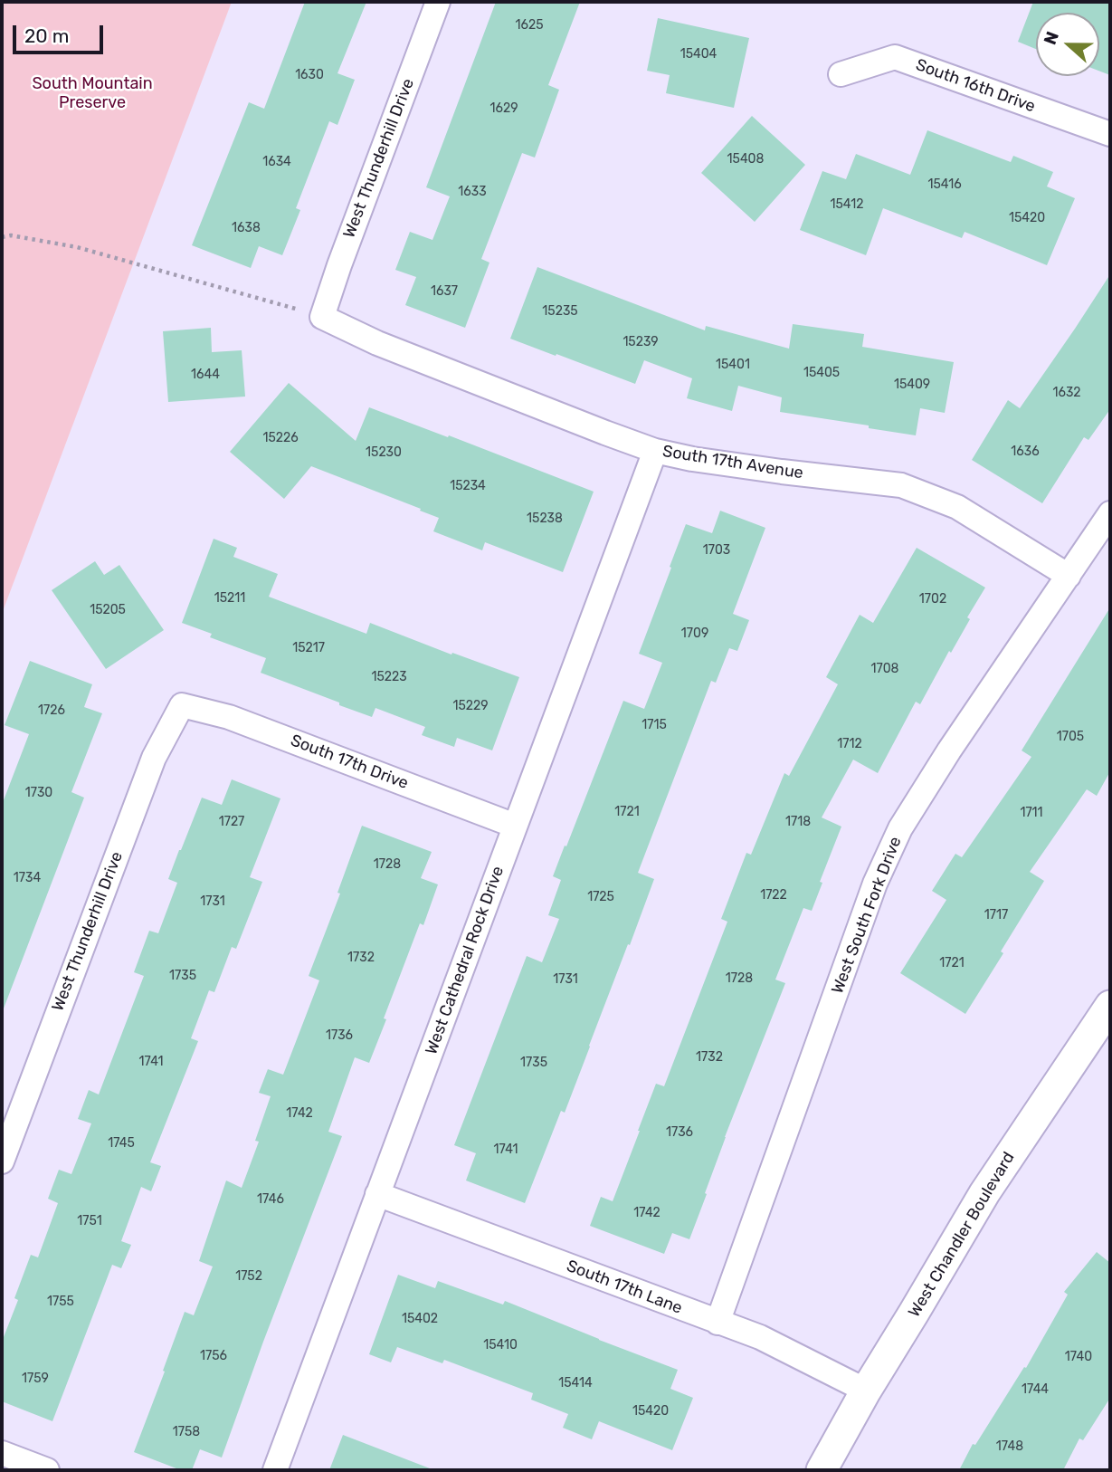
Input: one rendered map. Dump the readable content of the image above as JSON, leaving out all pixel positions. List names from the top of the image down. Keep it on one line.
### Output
{"streets":{"street":["South 16th Drive","West Thunderhill Drive","South 17th Avenue","South 17th Drive","West South Fork Drive","West Cathedral Rock Drive","West Chandler Boulevard","South 17th Lane"]},"crossings":[["West Thunderhill Drive","South 17th Avenue"],["West Thunderhill Drive","South 17th Drive"],["South 17th Avenue","West South Fork Drive"],["South 17th Avenue","West Cathedral Rock Drive"],["South 17th Drive","West Cathedral Rock Drive"],["West South Fork Drive","South 17th Lane"],["West Cathedral Rock Drive","South 17th Lane"],["West Chandler Boulevard","South 17th Lane"]],"parks":["South Mountain Preserve"],"house_numbers":["1625","15404","1630","1629","15408","1634","15416","1633","15412","15420","1638","1637","15235","15239","15401","15405","1644","15409","1632","15226","1636","15230","15234","15238","1703","15211","1702","15205","1709","15217","1708","15223","15229","1726","1715","1705","1712","1730","1721","1711","1727","1718","1728","1734","1722","1725","1731","1717","1732","1721","1735","1728","1731","1736","1732","1741","1735","1742","1736","1745","1741","1746","1742","1751","1752","1755","15402","15410","1756","1740","1759","15414","1744","15420","1758","1748"],"scale_bar":"20 m","north":"left"}
